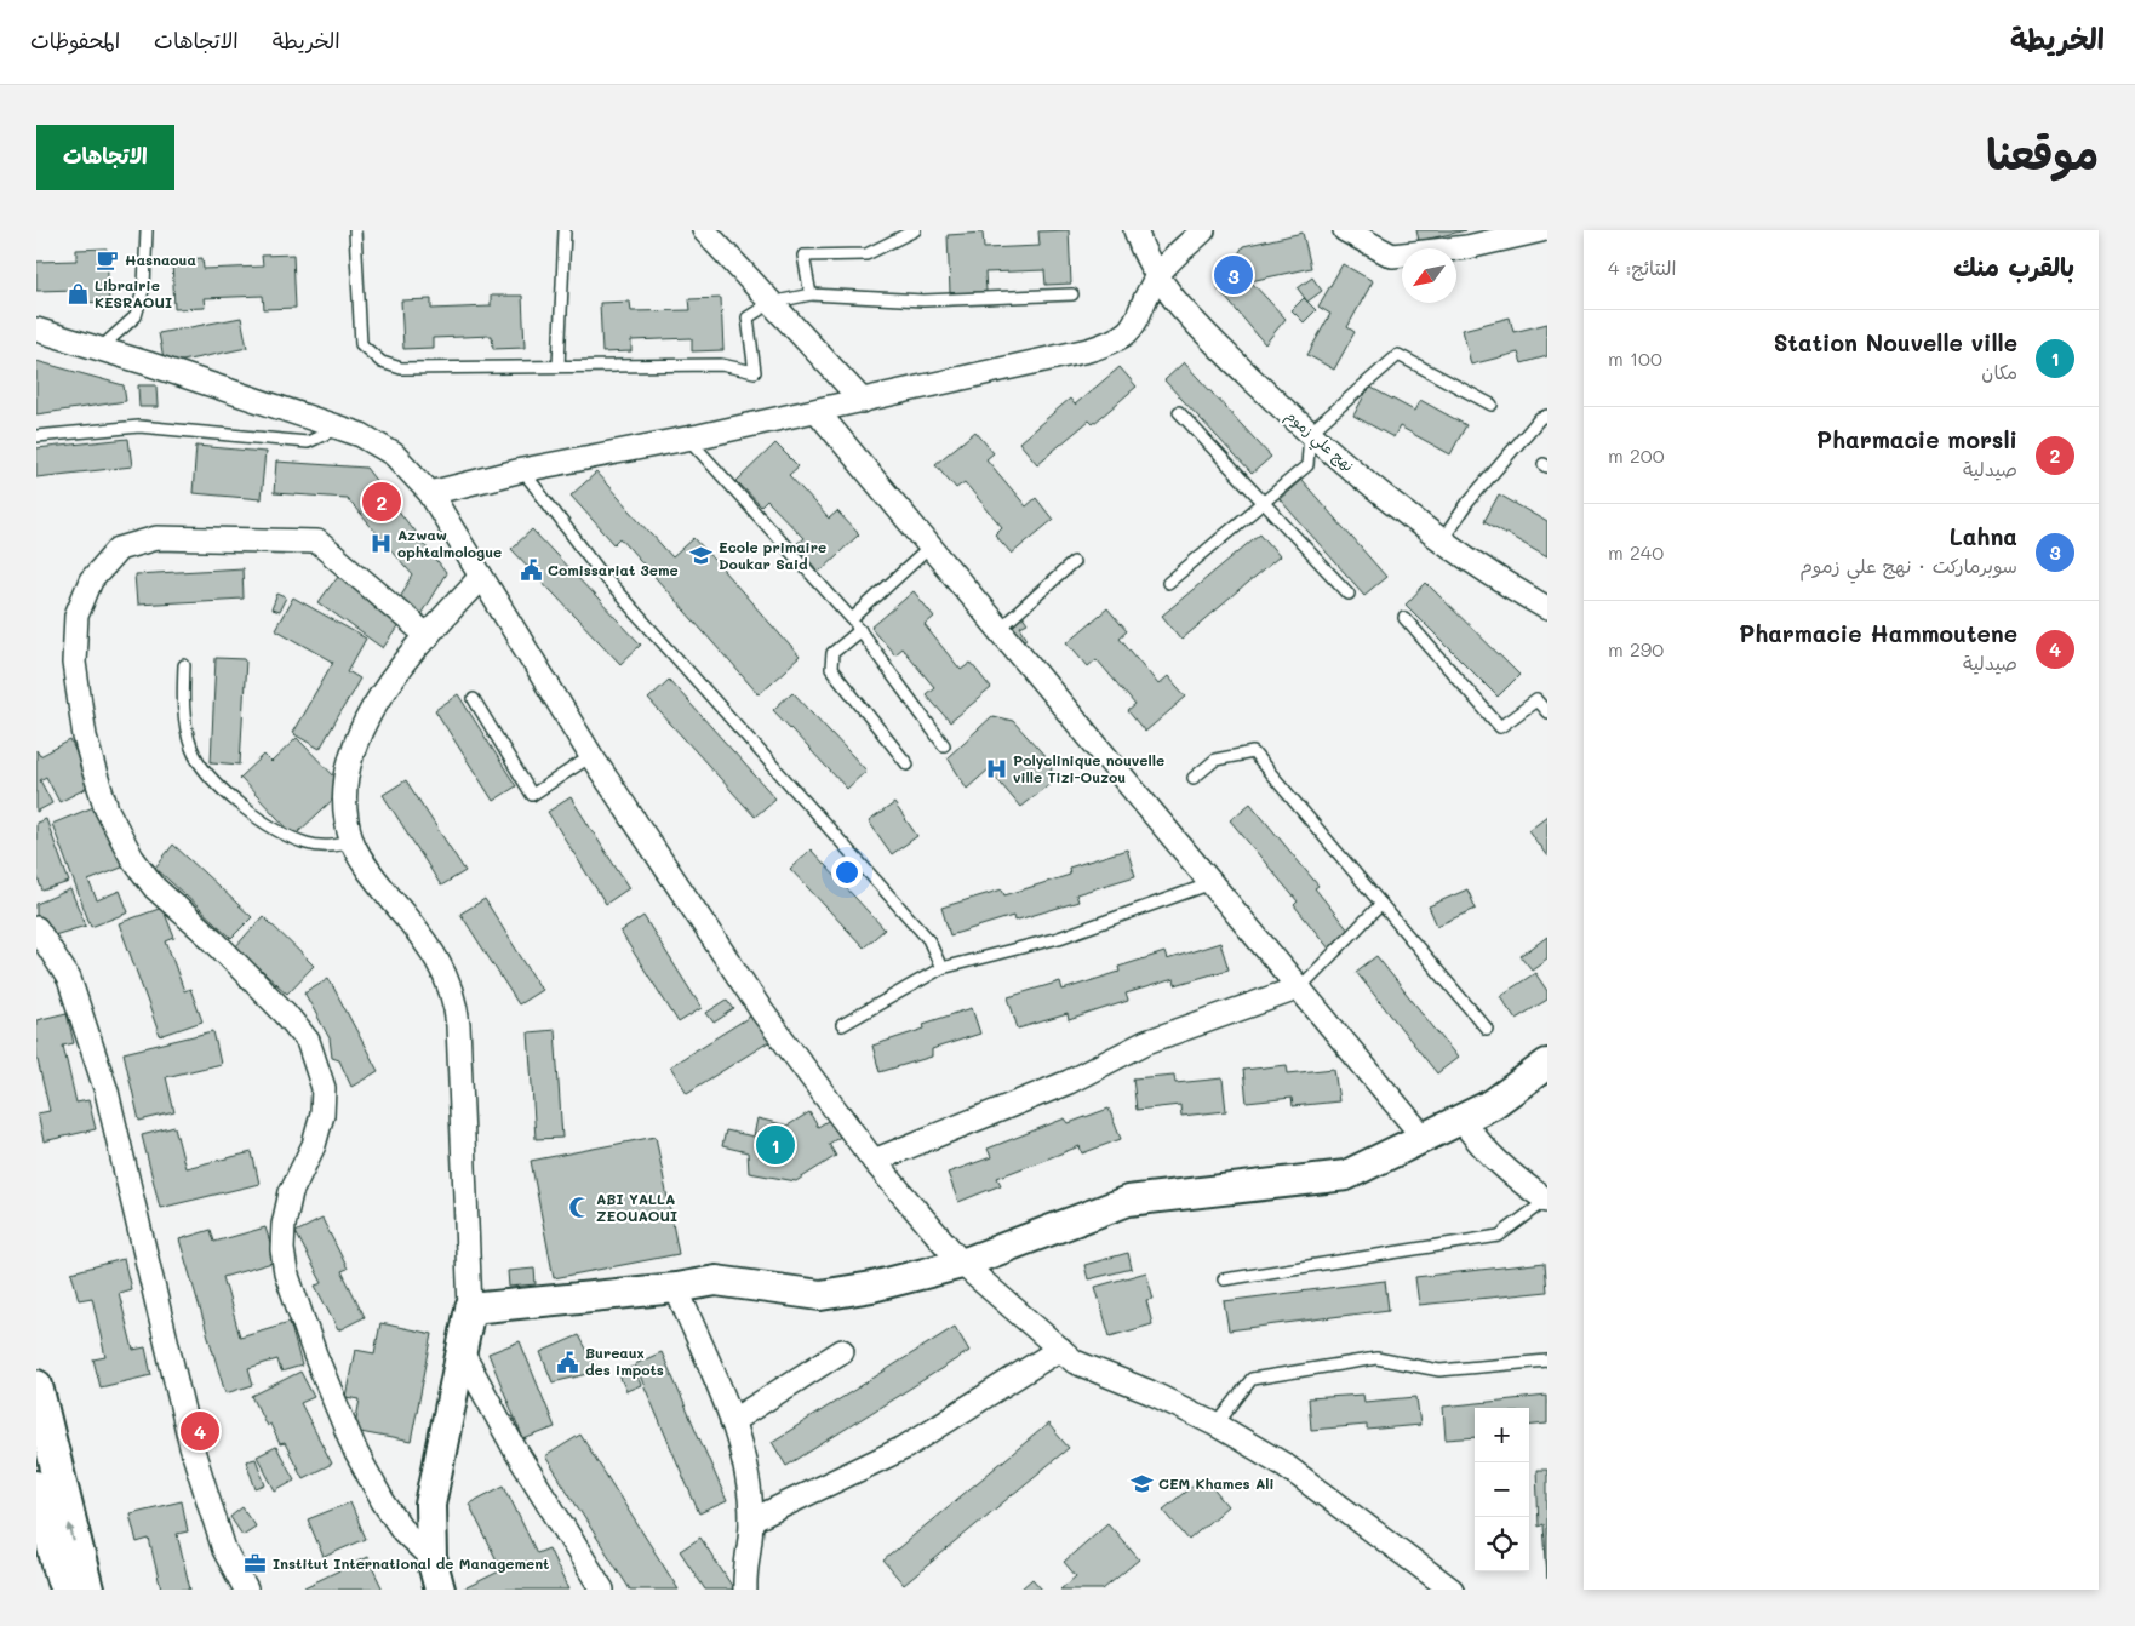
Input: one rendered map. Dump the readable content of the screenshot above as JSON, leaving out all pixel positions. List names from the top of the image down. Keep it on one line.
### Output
{"streets":{"street":["نهج علي زموم"]},"places":{"cafe":["Hasnaoua"],"shop":["Librairie KESRAOUI"],"hospital":["Azwaw ophtalmologue","Polyclinique nouvelle ville Tizi-Ouzou"],"school or university":["Ecole primaire Doukar Said","CEM Khames Ali"],"public building":["Comissariat 3eme","Bureaux des impots"],"mosque":["ABI YALLA ZEOUAOUI"],"office":["Institut International de Management"]},"north":"bottom left","page":{"header":"الخريطة","nav":["الخريطة","الاتجاهات","المحفوظات"],"title":"موقعنا","buttons":"الاتجاهات","heading":["بالقرب منك","النتائج: 4"],"pins":["3","2","1","4"],"list":[{"mark":"1","name":"Station Nouvelle ville","note":"مكان","value":"100 m"},{"mark":"2","name":"Pharmacie morsli","note":"صيدلية","value":"200 m"},{"mark":"3","name":"Lahna","note":"سوبرماركت · نهج علي زموم","value":"240 m"},{"mark":"4","name":"Pharmacie Hammoutene","note":"صيدلية","value":"290 m"}],"map_buttons":["+","−"]}}
